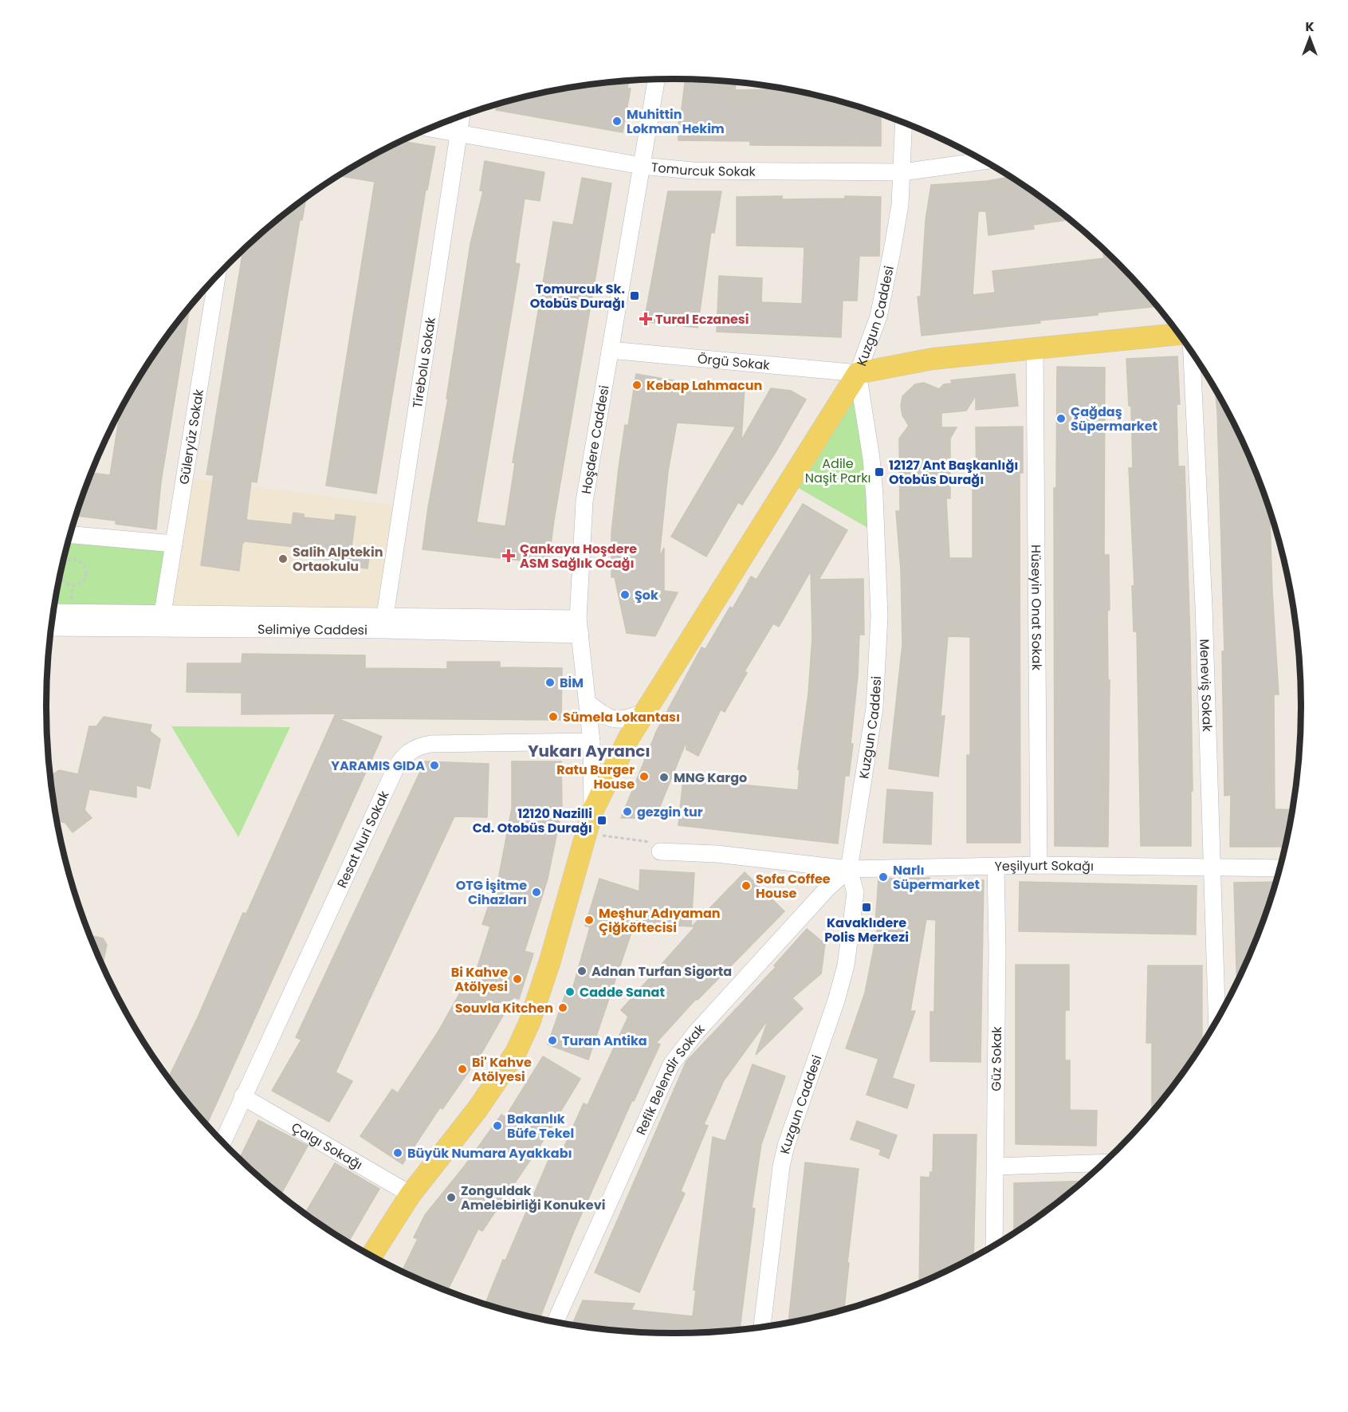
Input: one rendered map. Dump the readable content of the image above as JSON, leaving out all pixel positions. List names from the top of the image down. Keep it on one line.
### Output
{"streets":{"street":["Tomurcuk Sokak","Kuzgun Caddesi","Örgü Sokak","Tirebolu Sokak","Güleryüz Sokak","Hoşdere Caddesi","Hüseyin Onat Sokak","Selimiye Caddesi","Meneviş Sokak","Resat Nuri Sokak","Yeşilyurt Sokağı","Güz Sokak","Refik Belendir Sokak","Çalgı Sokağı"]},"crossings":[["Tomurcuk Sokak","Kuzgun Caddesi"],["Tomurcuk Sokak","Tirebolu Sokak"],["Tomurcuk Sokak","Hoşdere Caddesi"],["Kuzgun Caddesi","Örgü Sokak"],["Kuzgun Caddesi","Yeşilyurt Sokağı"],["Kuzgun Caddesi","Refik Belendir Sokak"],["Örgü Sokak","Hoşdere Caddesi"],["Tirebolu Sokak","Selimiye Caddesi"],["Güleryüz Sokak","Selimiye Caddesi"],["Hoşdere Caddesi","Selimiye Caddesi"],["Hoşdere Caddesi","Resat Nuri Sokak"],["Hüseyin Onat Sokak","Yeşilyurt Sokağı"],["Meneviş Sokak","Yeşilyurt Sokağı"],["Resat Nuri Sokak","Çalgı Sokağı"],["Yeşilyurt Sokağı","Güz Sokak"],["Yeşilyurt Sokağı","Refik Belendir Sokak"]],"districts":["Yukarı Ayrancı"],"parks":["Adile Naşit Parkı"],"places":{"other":["Muhittin Lokman Hekim","Kebap Lahmacun","Çağdaş Süpermarket","Salih Alptekin Ortaokulu","Şok","BİM","Sümela Lokantası","YARAMIS GIDA","Ratu Burger House","MNG Kargo","gezgin tur","Narlı Süpermarket","Sofa Coffee House","OTG İşitme Cihazları","Meşhur Adıyaman Çiğköftecisi","Adnan Turfan Sigorta","Bi Kahve Atölyesi","Cadde Sanat","Souvla Kitchen","Turan Antika","Bi' Kahve Atölyesi","Bakanlık Büfe Tekel","Büyük Numara Ayakkabı","Zonguldak Amelebirliği Konukevi"],"transit":["Tomurcuk Sk. Otobüs Durağı","12127 Ant Başkanlığı Otobüs Durağı","12120 Nazilli Cd. Otobüs Durağı","Kavaklıdere Polis Merkezi"],"health":["Tural Eczanesi","Çankaya Hoşdere ASM Sağlık Ocağı"]},"north":"top"}
